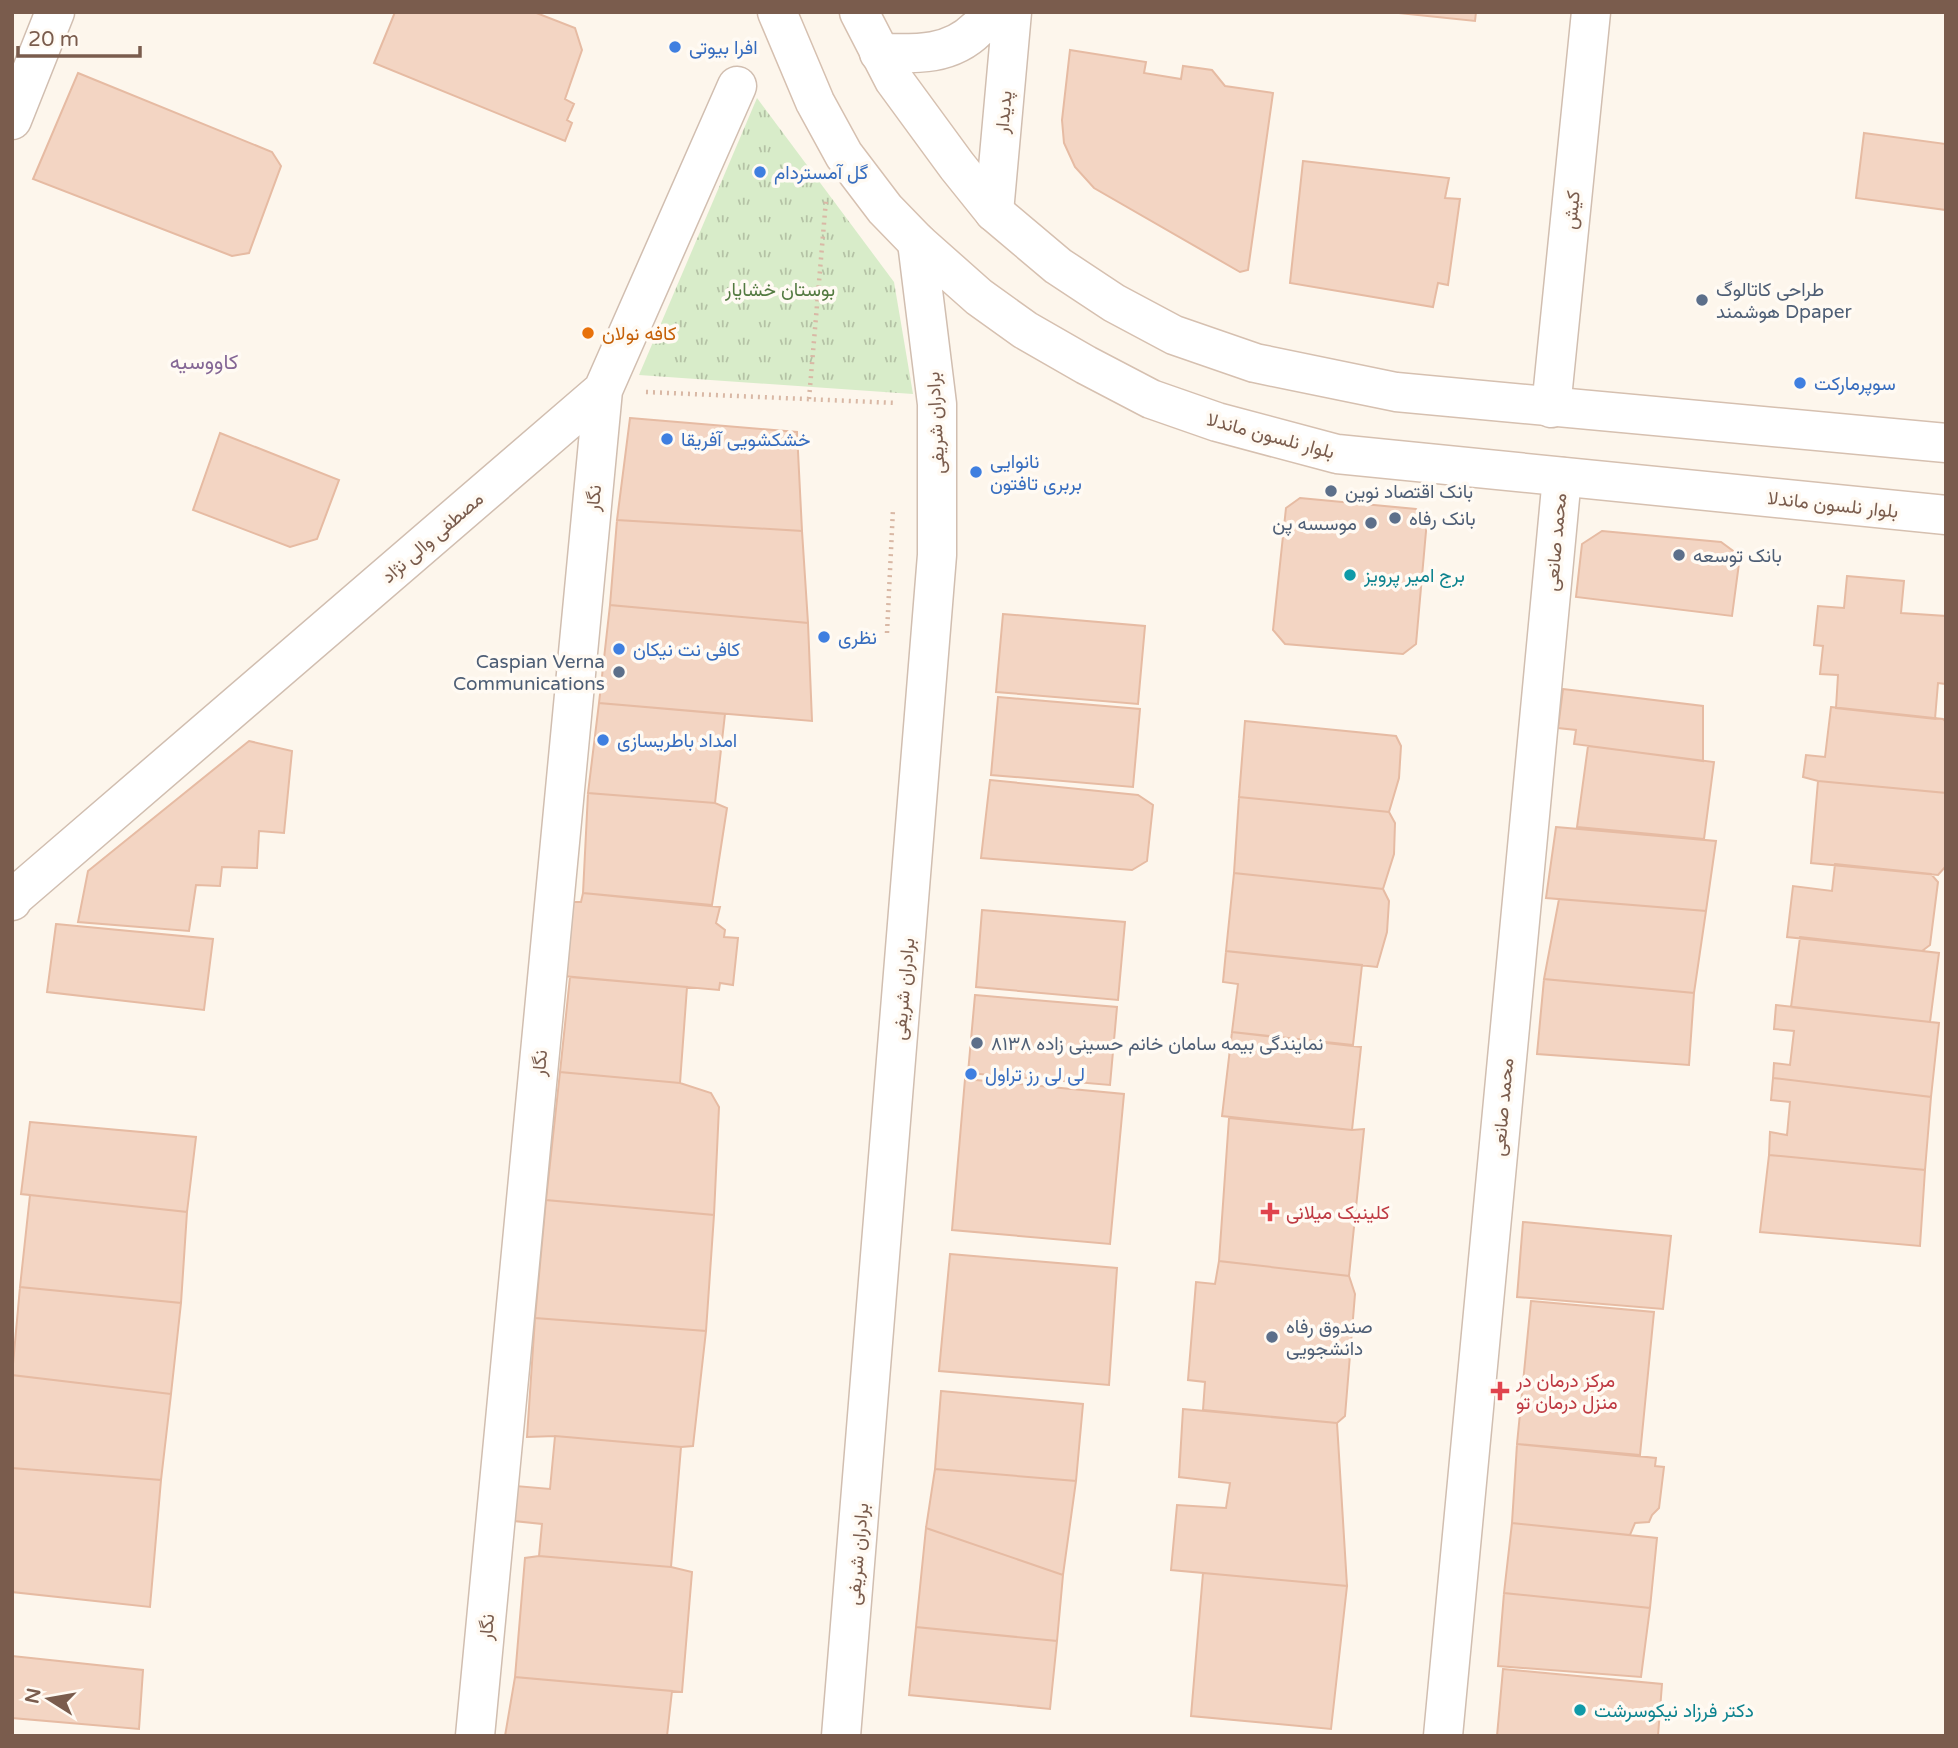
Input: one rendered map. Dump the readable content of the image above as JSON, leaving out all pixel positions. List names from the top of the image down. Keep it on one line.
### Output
{"streets":{"street":["پدیدار","کیش","برادران شریفی","بلوار نلسون ماندلا","نگار","مصطفی والی نژاد","محمد صانعی"]},"crossings":[["برادران شریفی","بلوار نلسون ماندلا"],["بلوار نلسون ماندلا","محمد صانعی"],["نگار","مصطفی والی نژاد"]],"districts":["کاووسیه"],"parks":["بوستان خشایار"],"places":{"other":["افرا بيوتى","گل آمستردام","طراحی کاتالوگ هوشمند Dpaper","کافه نولان","سوپرمارکت","خشکشویی آفریقا","نانوایی بربری تافتون","بانک اقتصاد نوین","بانک رفاه","موسسه پن","بانک توسعه","برج امیر پرویز","نظری","کافی نت نیکان","Caspian Verna Communications","امداد باطریسازی","نمایندگی بیمه سامان خانم حسینی زاده ۸۱۳۸","لی لی رز تراول","صندوق رفاه دانشجویی","دکتر فرزاد نیکوسرشت"],"health":["کلینیک میلانی","مرکز درمان در منزل درمان تو"]},"scale_bar":"20 m","north":"left"}
